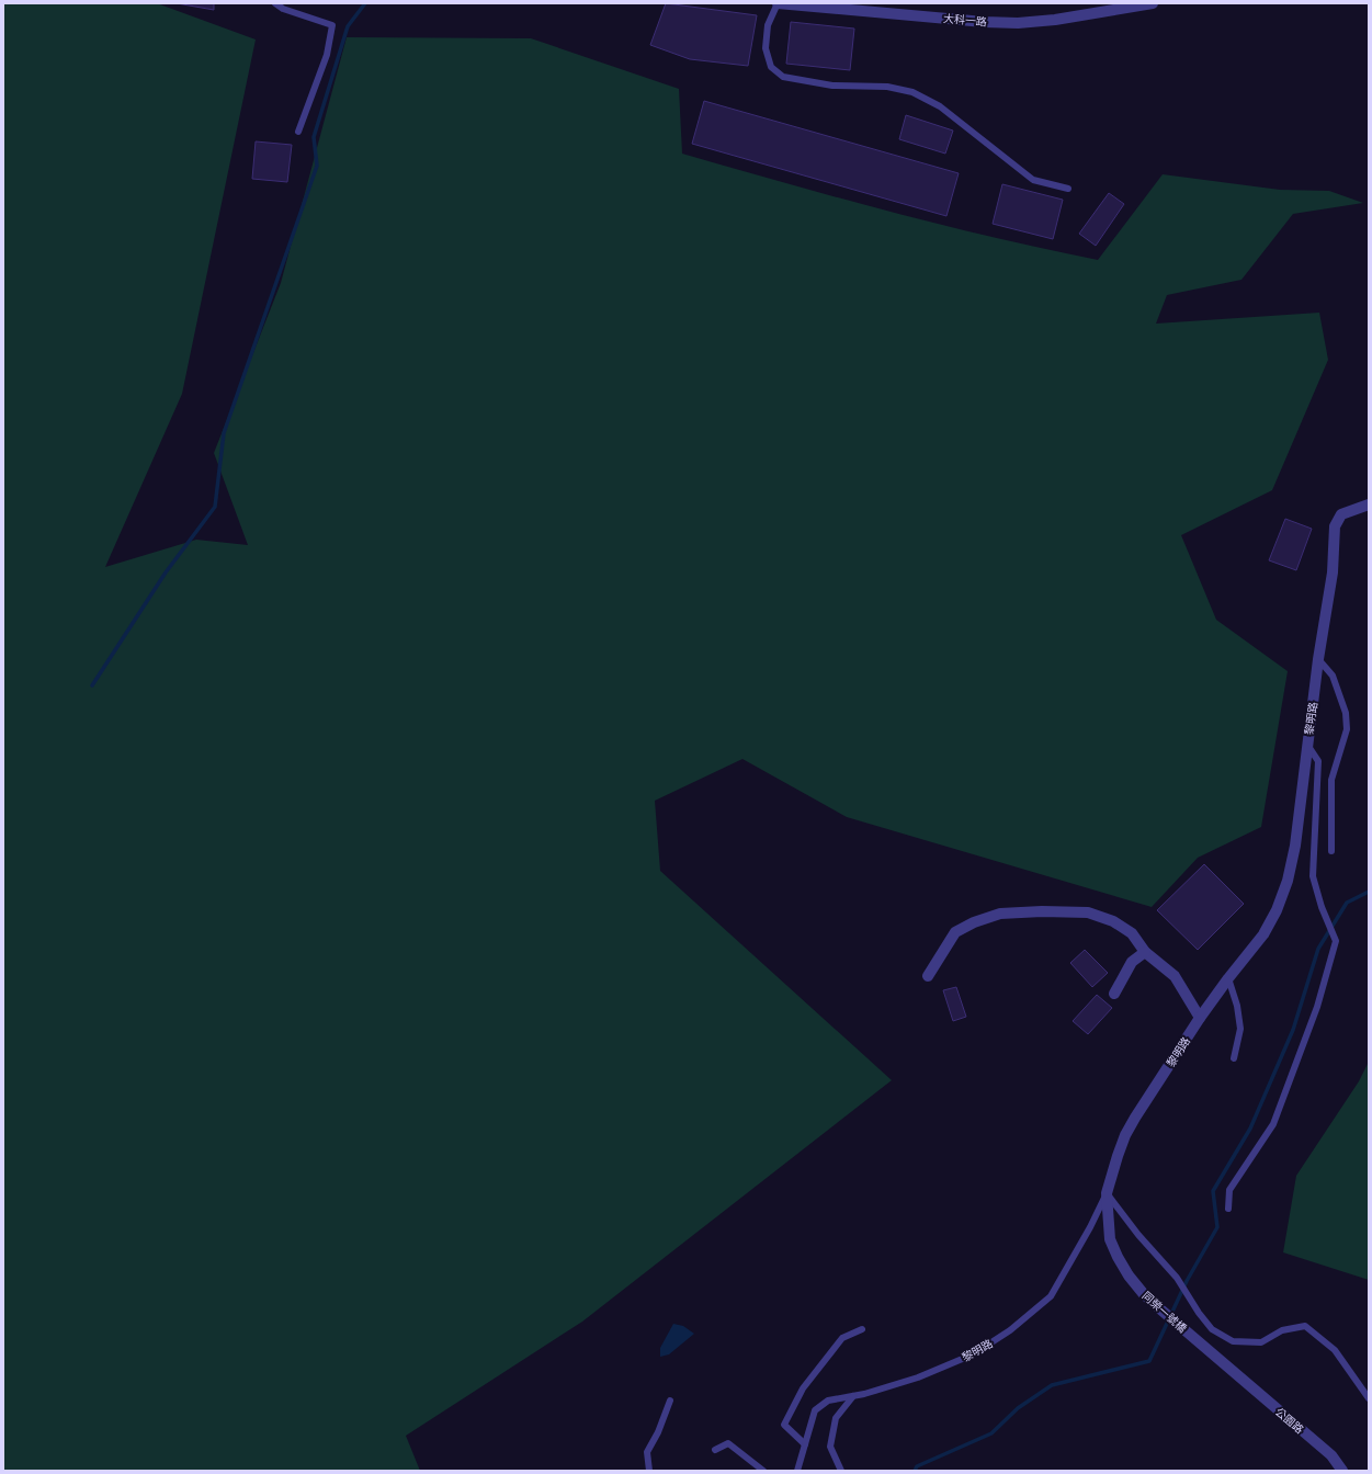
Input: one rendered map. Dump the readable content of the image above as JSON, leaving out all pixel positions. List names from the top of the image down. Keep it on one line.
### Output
{"streets":{"street":["大科一路","黎明路","同榮一號橋","公園路"]},"crossings":[["黎明路","同榮一號橋"],["同榮一號橋","公園路"]]}
